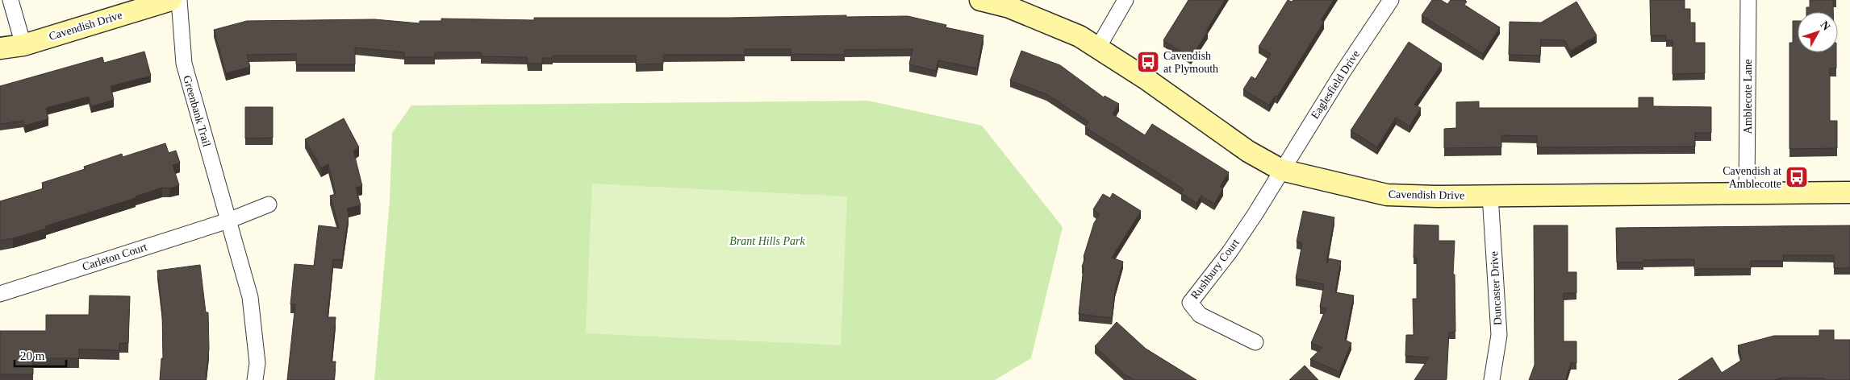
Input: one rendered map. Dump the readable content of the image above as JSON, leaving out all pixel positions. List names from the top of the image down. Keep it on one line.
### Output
{"streets":{"street":["Cavendish Drive","Eaglesfield Drive","Amblecote Lane","Greenbank Trail","Carleton Court","Rushbury Court","Duncaster Drive"]},"crossings":[["Cavendish Drive","Eaglesfield Drive"],["Cavendish Drive","Amblecote Lane"],["Cavendish Drive","Rushbury Court"],["Cavendish Drive","Duncaster Drive"],["Eaglesfield Drive","Rushbury Court"],["Greenbank Trail","Carleton Court"]],"parks":["Brant Hills Park"],"places":{"bus stop":["Cavendish at Plymouth","Cavendish at Amblecotte"]},"scale_bar":"20 m","north":"top right"}
